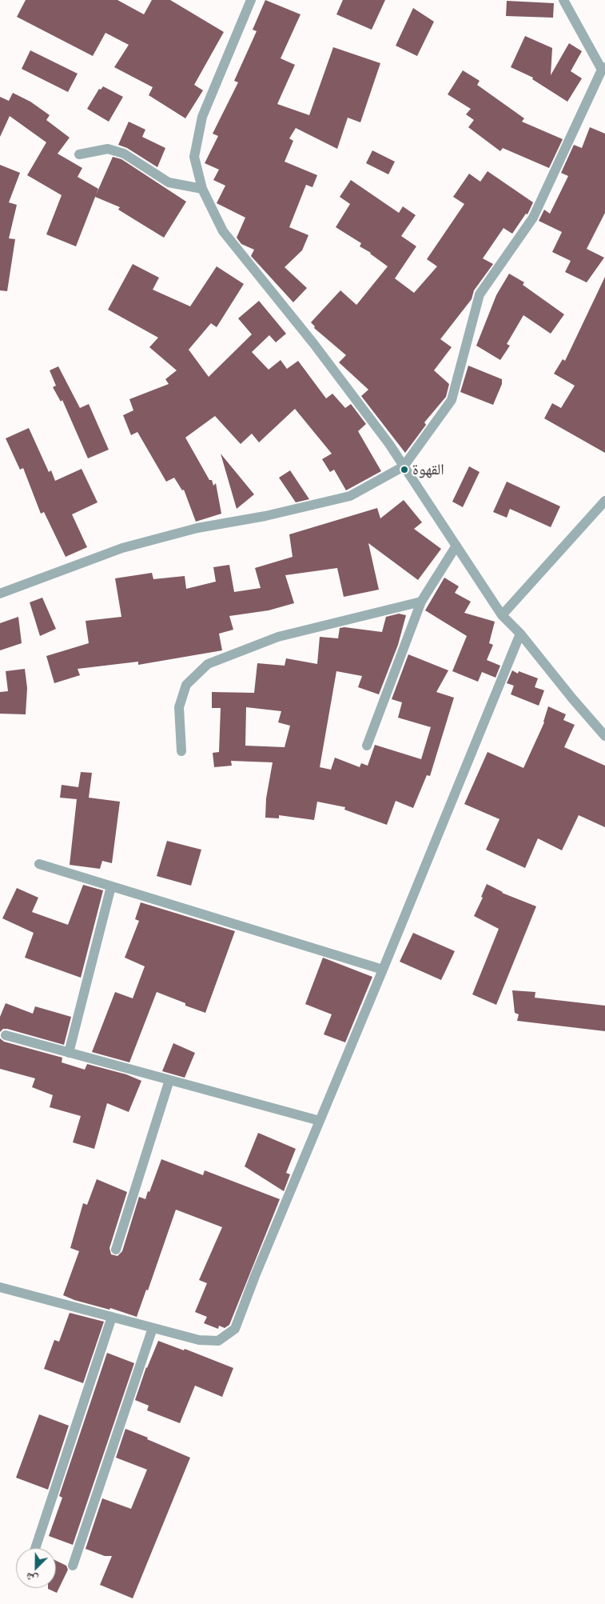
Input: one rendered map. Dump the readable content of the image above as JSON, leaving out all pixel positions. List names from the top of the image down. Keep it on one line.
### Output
{"places":["القهوة"],"north":"bottom left"}
